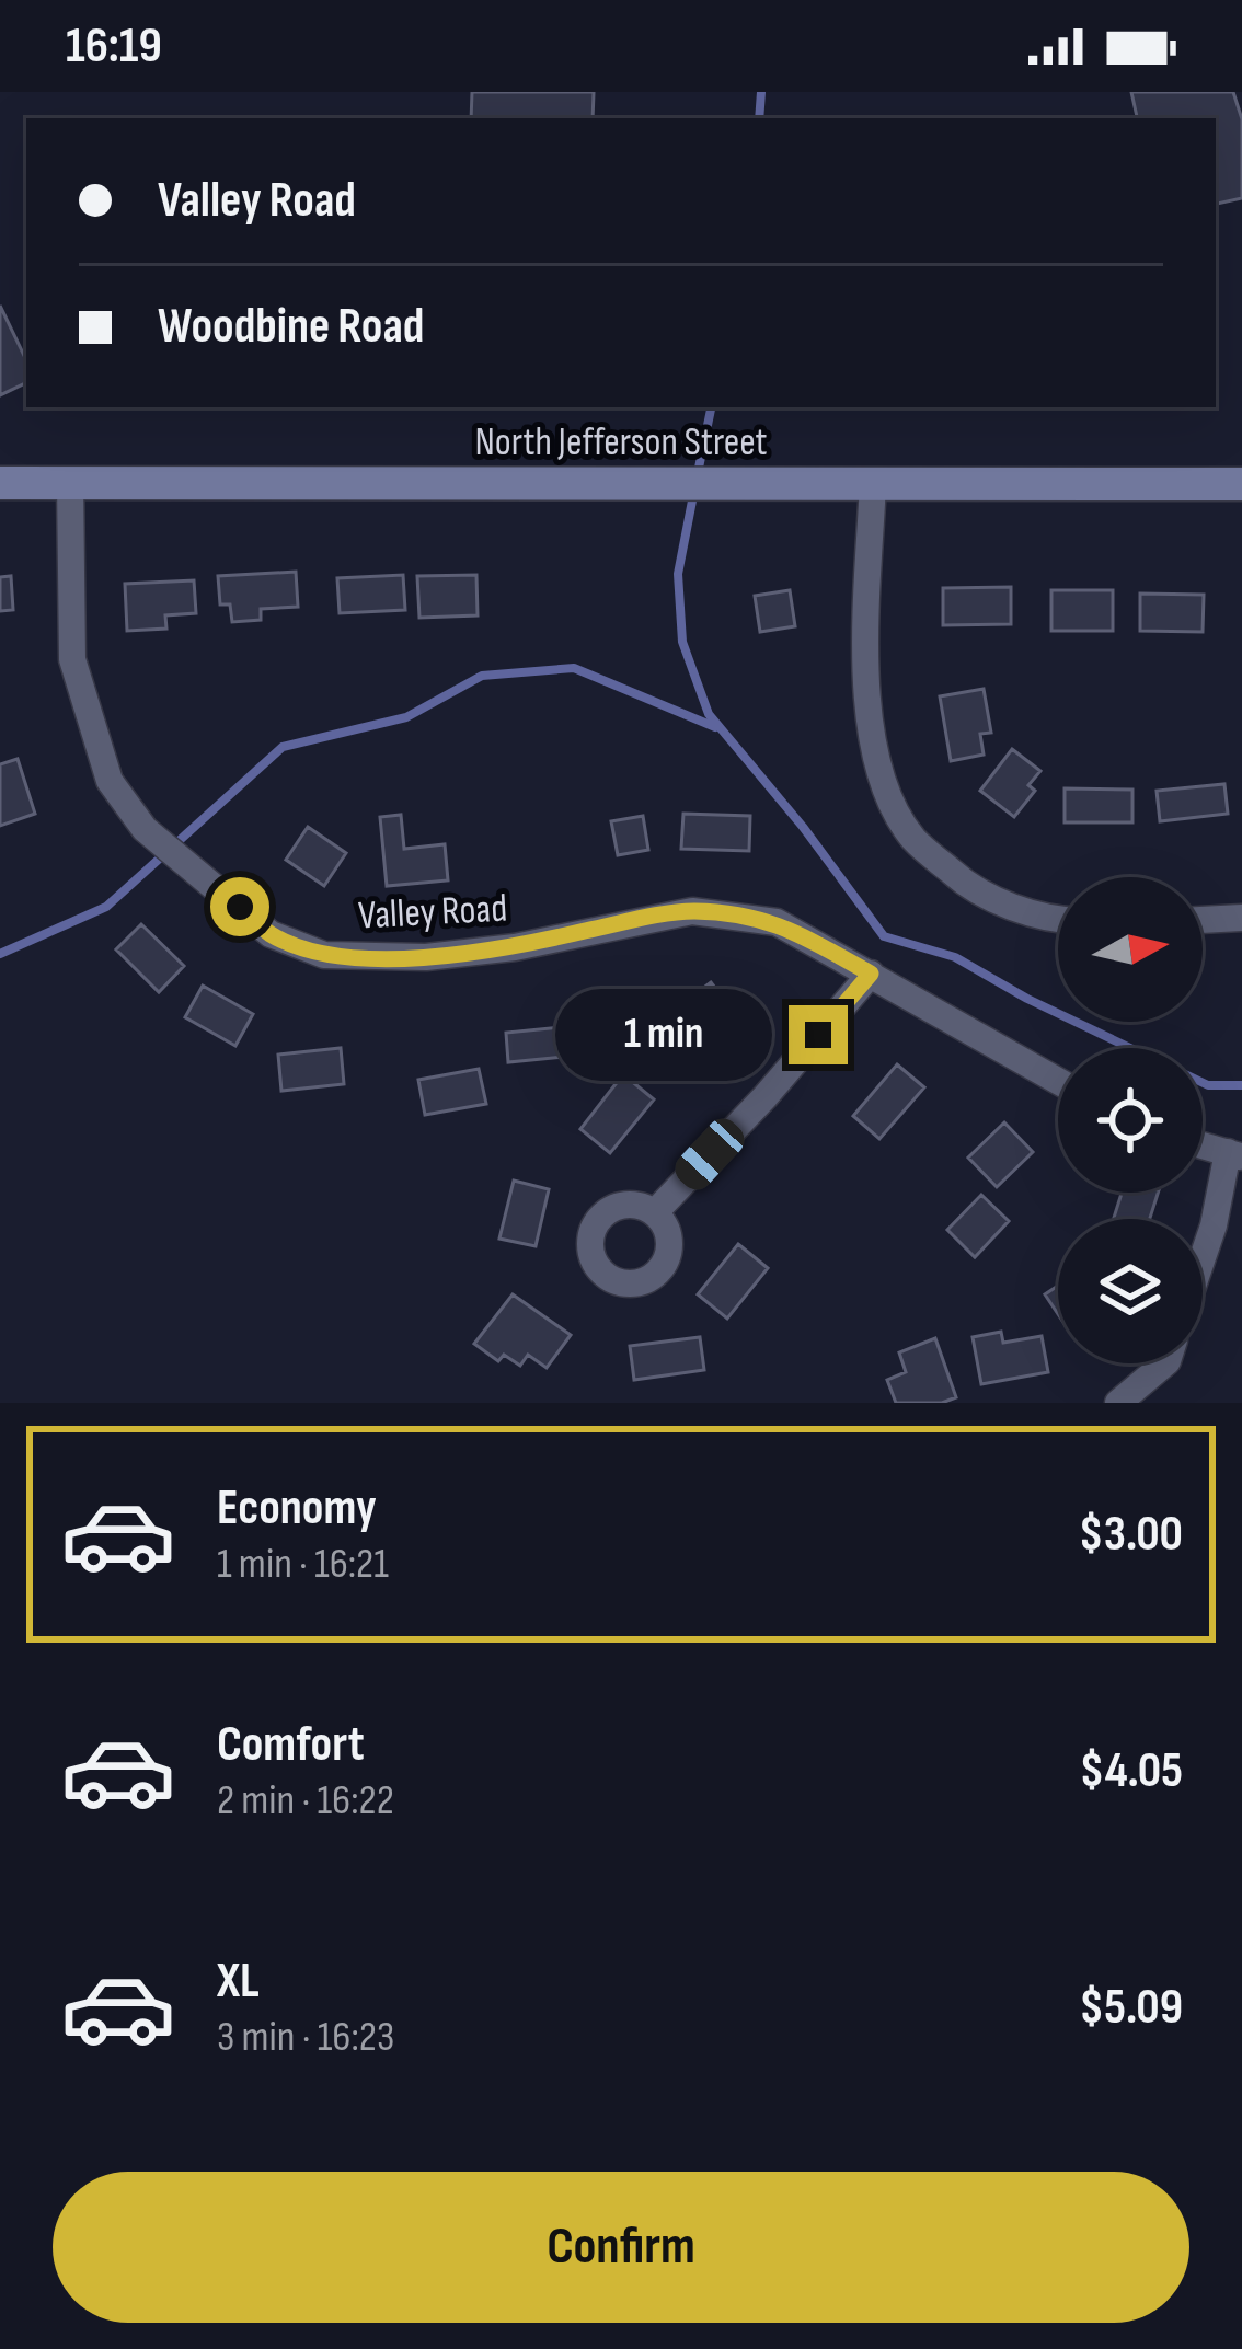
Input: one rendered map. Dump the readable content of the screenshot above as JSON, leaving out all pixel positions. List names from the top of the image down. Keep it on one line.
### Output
{"streets":{"main road":["North Jefferson Street"],"street":["Valley Road"]},"crossings":[["North Jefferson Street","Valley Road"]],"north":"right","page":{"status":"16:19","banner":["Valley Road","Woodbine Road"],"bubble":"1 min","list":[{"name":"Economy","note":"1 min · 16:21","value":"$3.00"},{"name":"Comfort","note":"2 min · 16:22","value":"$4.05"},{"name":"XL","note":"3 min · 16:23","value":"$5.09"}],"buttons":"Confirm"}}
